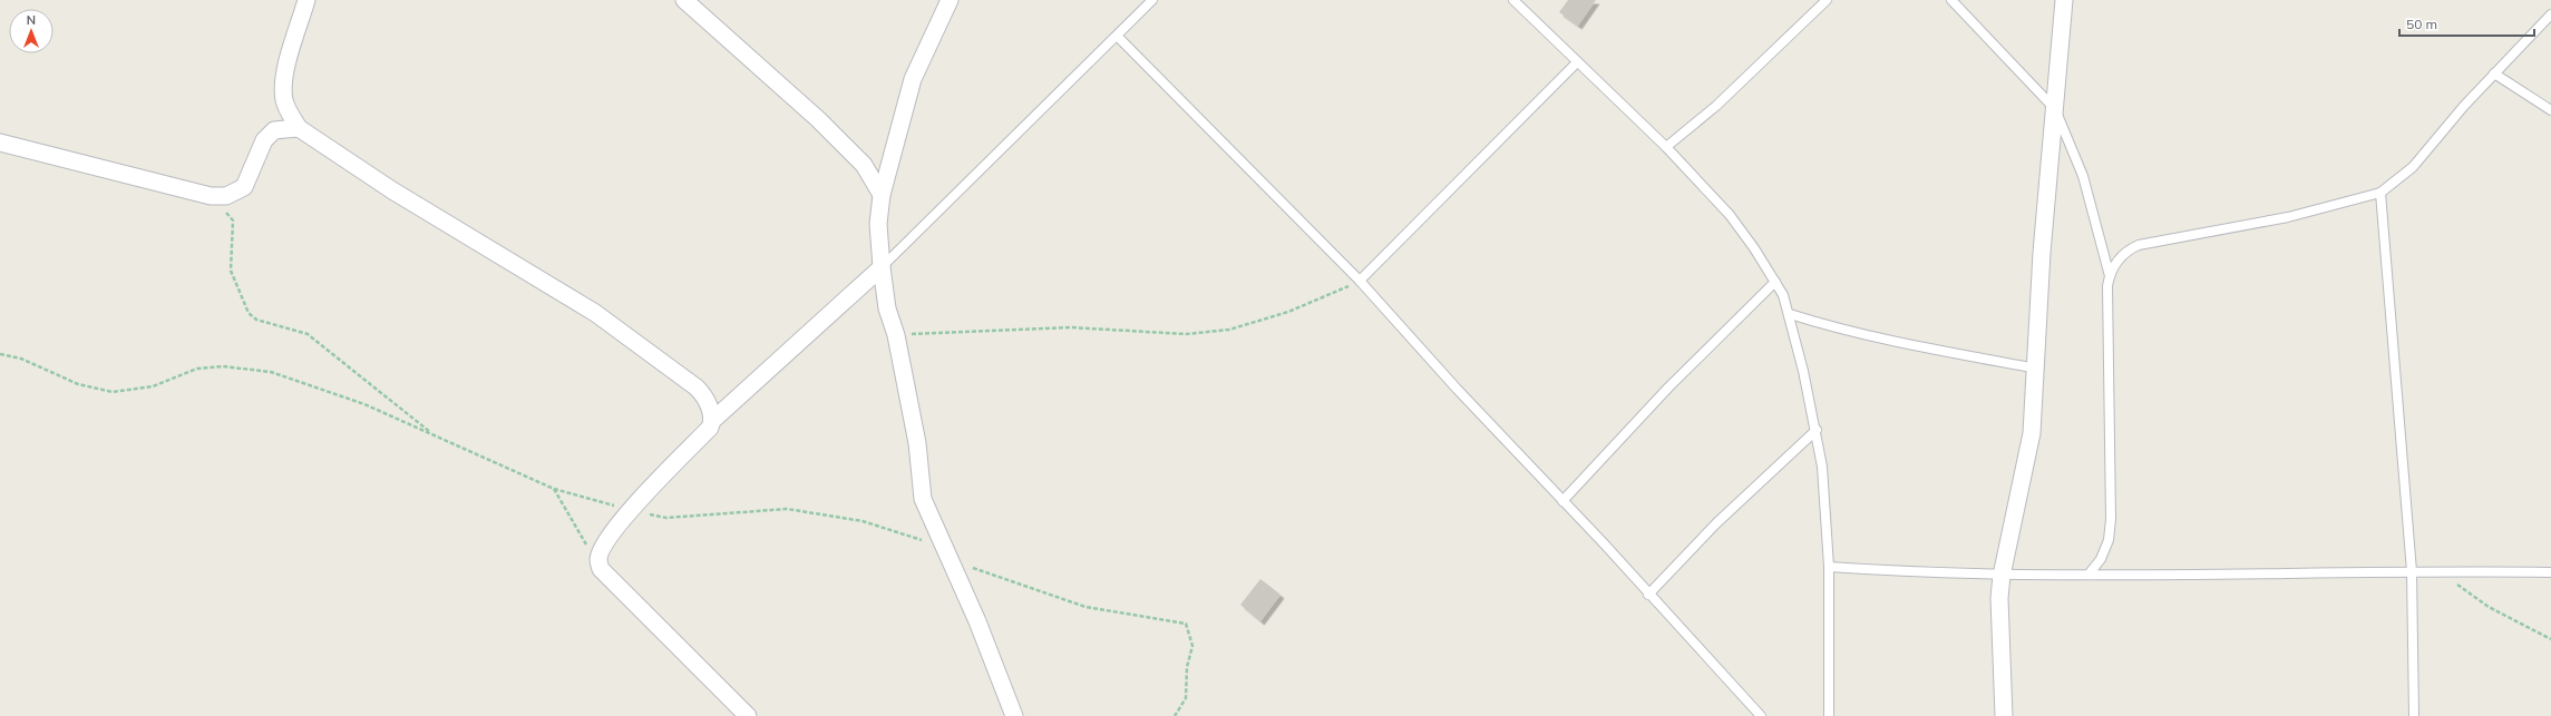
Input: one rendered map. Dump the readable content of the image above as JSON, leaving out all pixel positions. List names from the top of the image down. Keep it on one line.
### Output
{"scale_bar":"50 m","north":"top"}
